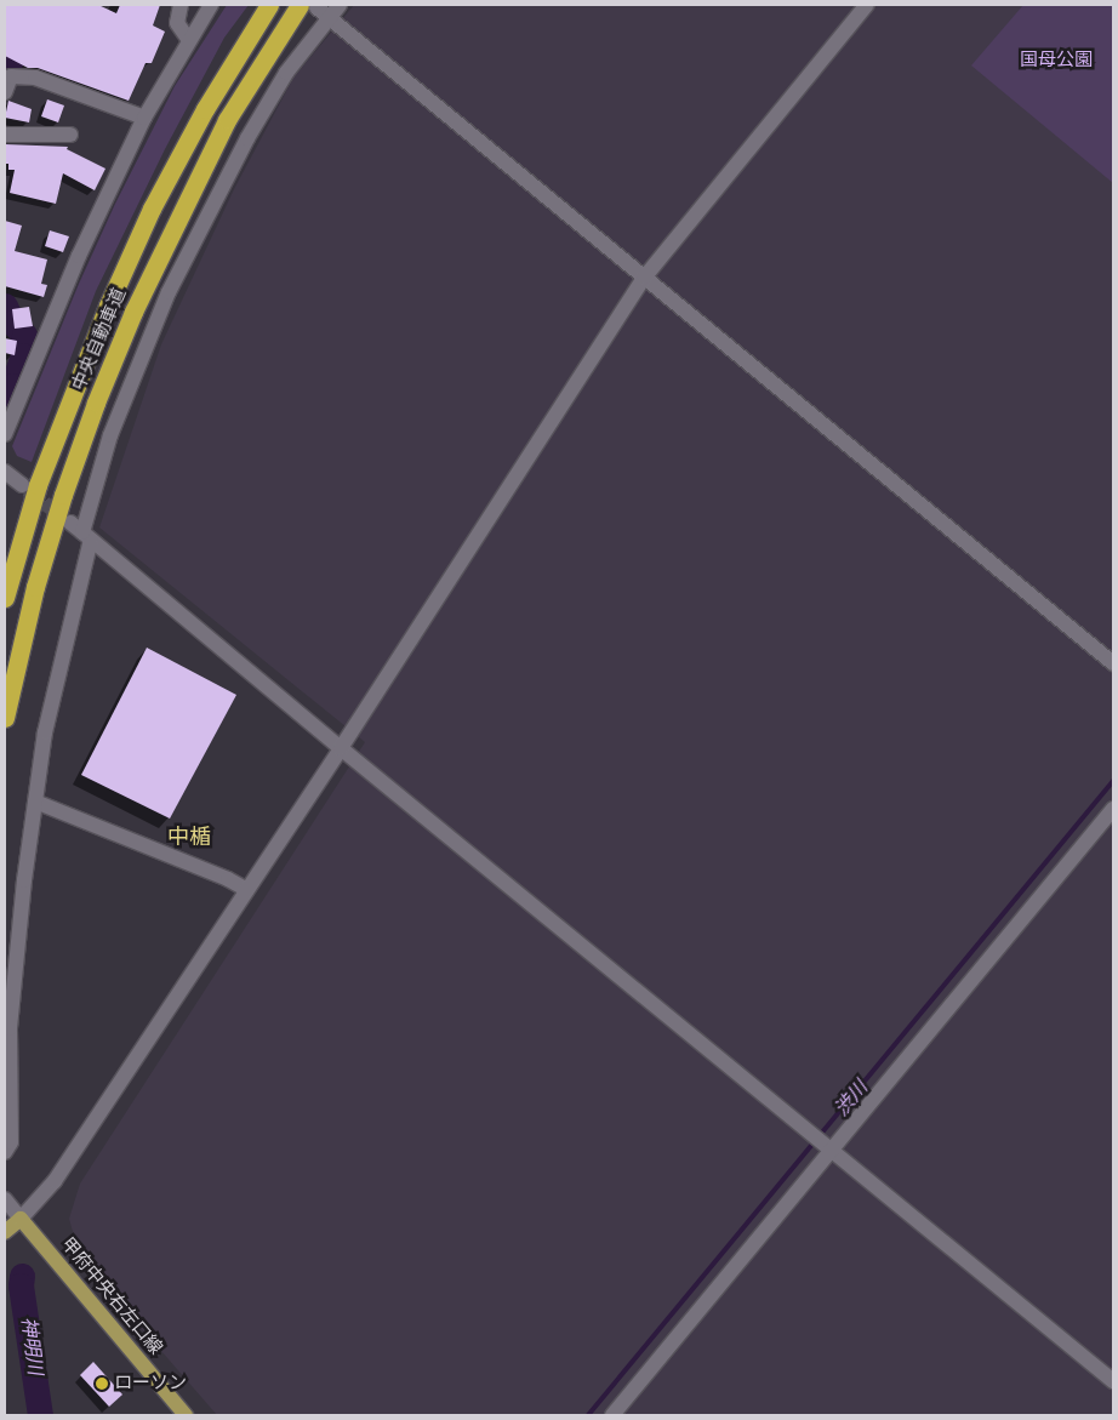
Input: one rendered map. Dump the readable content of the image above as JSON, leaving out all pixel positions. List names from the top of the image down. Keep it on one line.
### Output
{"streets":{"highway":["中央自動車道"],"main road":["甲府中央右左口線"]},"districts":["中楯"],"water":["渋川","神明川"],"parks":["国母公園"],"places":["ローソン"]}
